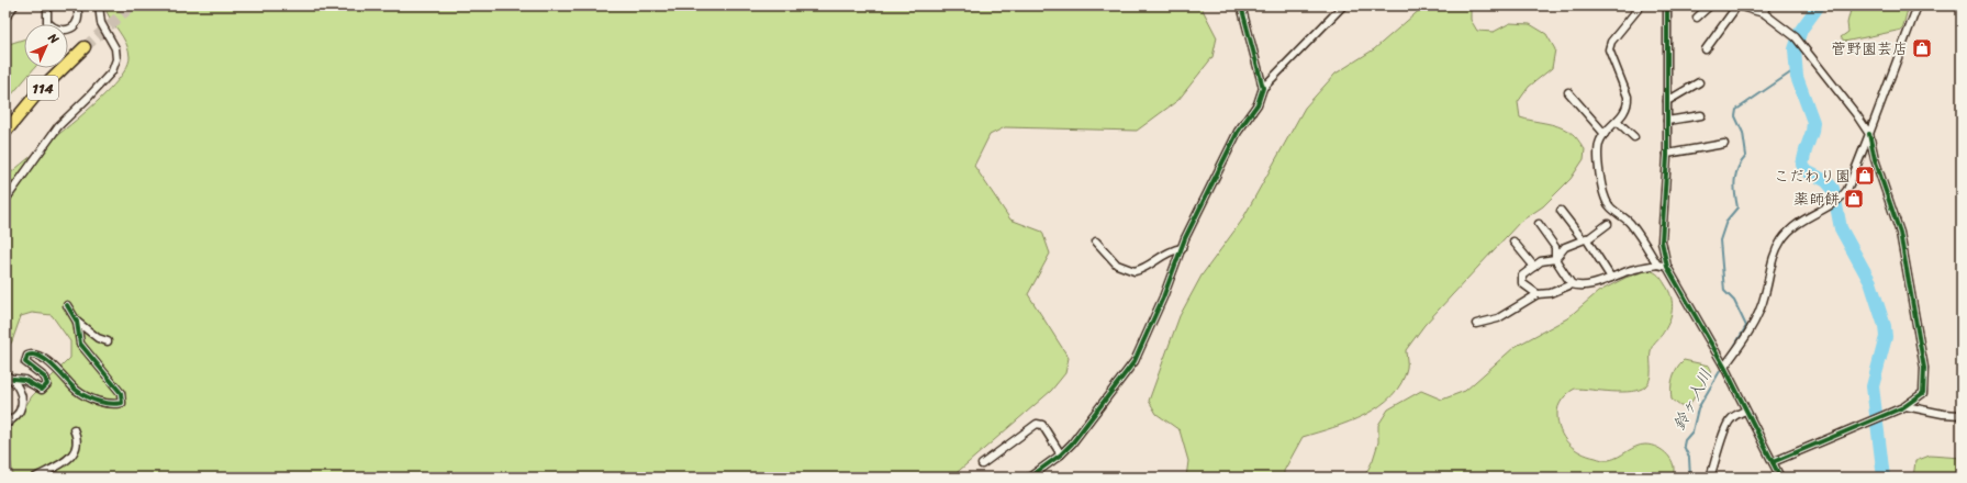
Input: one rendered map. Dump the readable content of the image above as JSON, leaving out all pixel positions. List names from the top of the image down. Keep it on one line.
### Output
{"streets":{"highway":["114"]},"water":["鈴ヶ入川"],"places":{"shop":["菅野園芸店","こだわり園","薬師餅"]},"north":"top right"}
